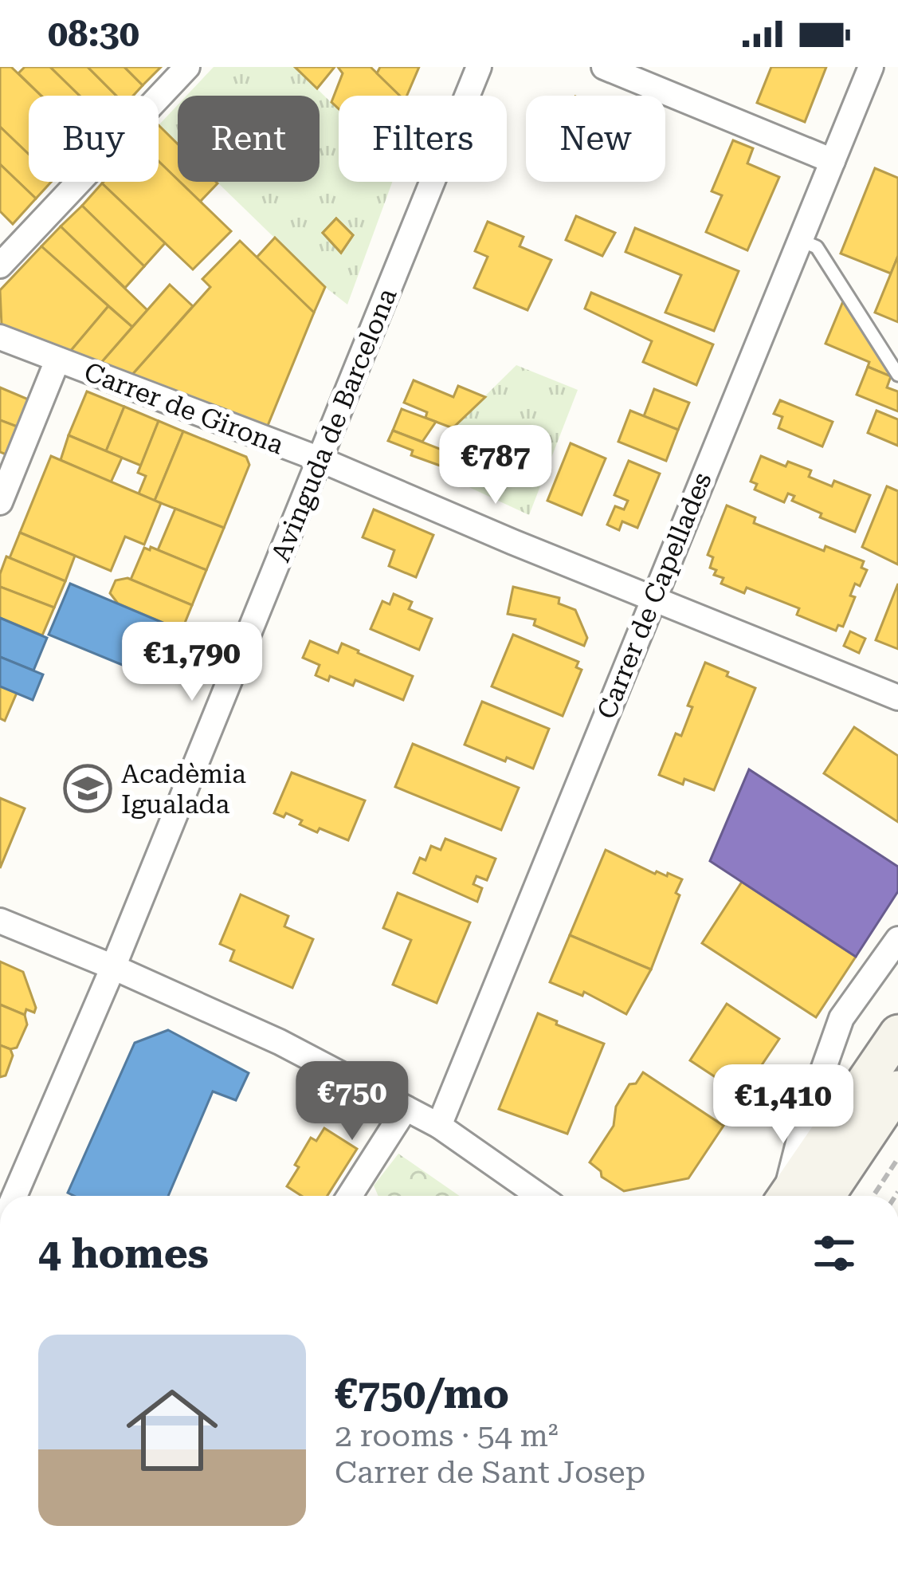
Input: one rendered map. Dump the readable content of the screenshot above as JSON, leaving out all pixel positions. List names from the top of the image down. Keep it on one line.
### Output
{"streets":{"street":["Carrer de Girona","Avinguda de Barcelona","Carrer de Capellades"]},"crossings":[["Carrer de Girona","Avinguda de Barcelona"],["Carrer de Girona","Carrer de Capellades"]],"places":{"school or university":["Acadèmia Igualada"]},"page":{"status":"08:30","chip":["Buy","Rent","Filters","New"],"price":["€787","€1,790","€750","€1,410"],"heading":"4 homes","list":[{"name":"€750/mo","note":"2 rooms · 54 m² · Carrer de Sant Josep"}]}}
